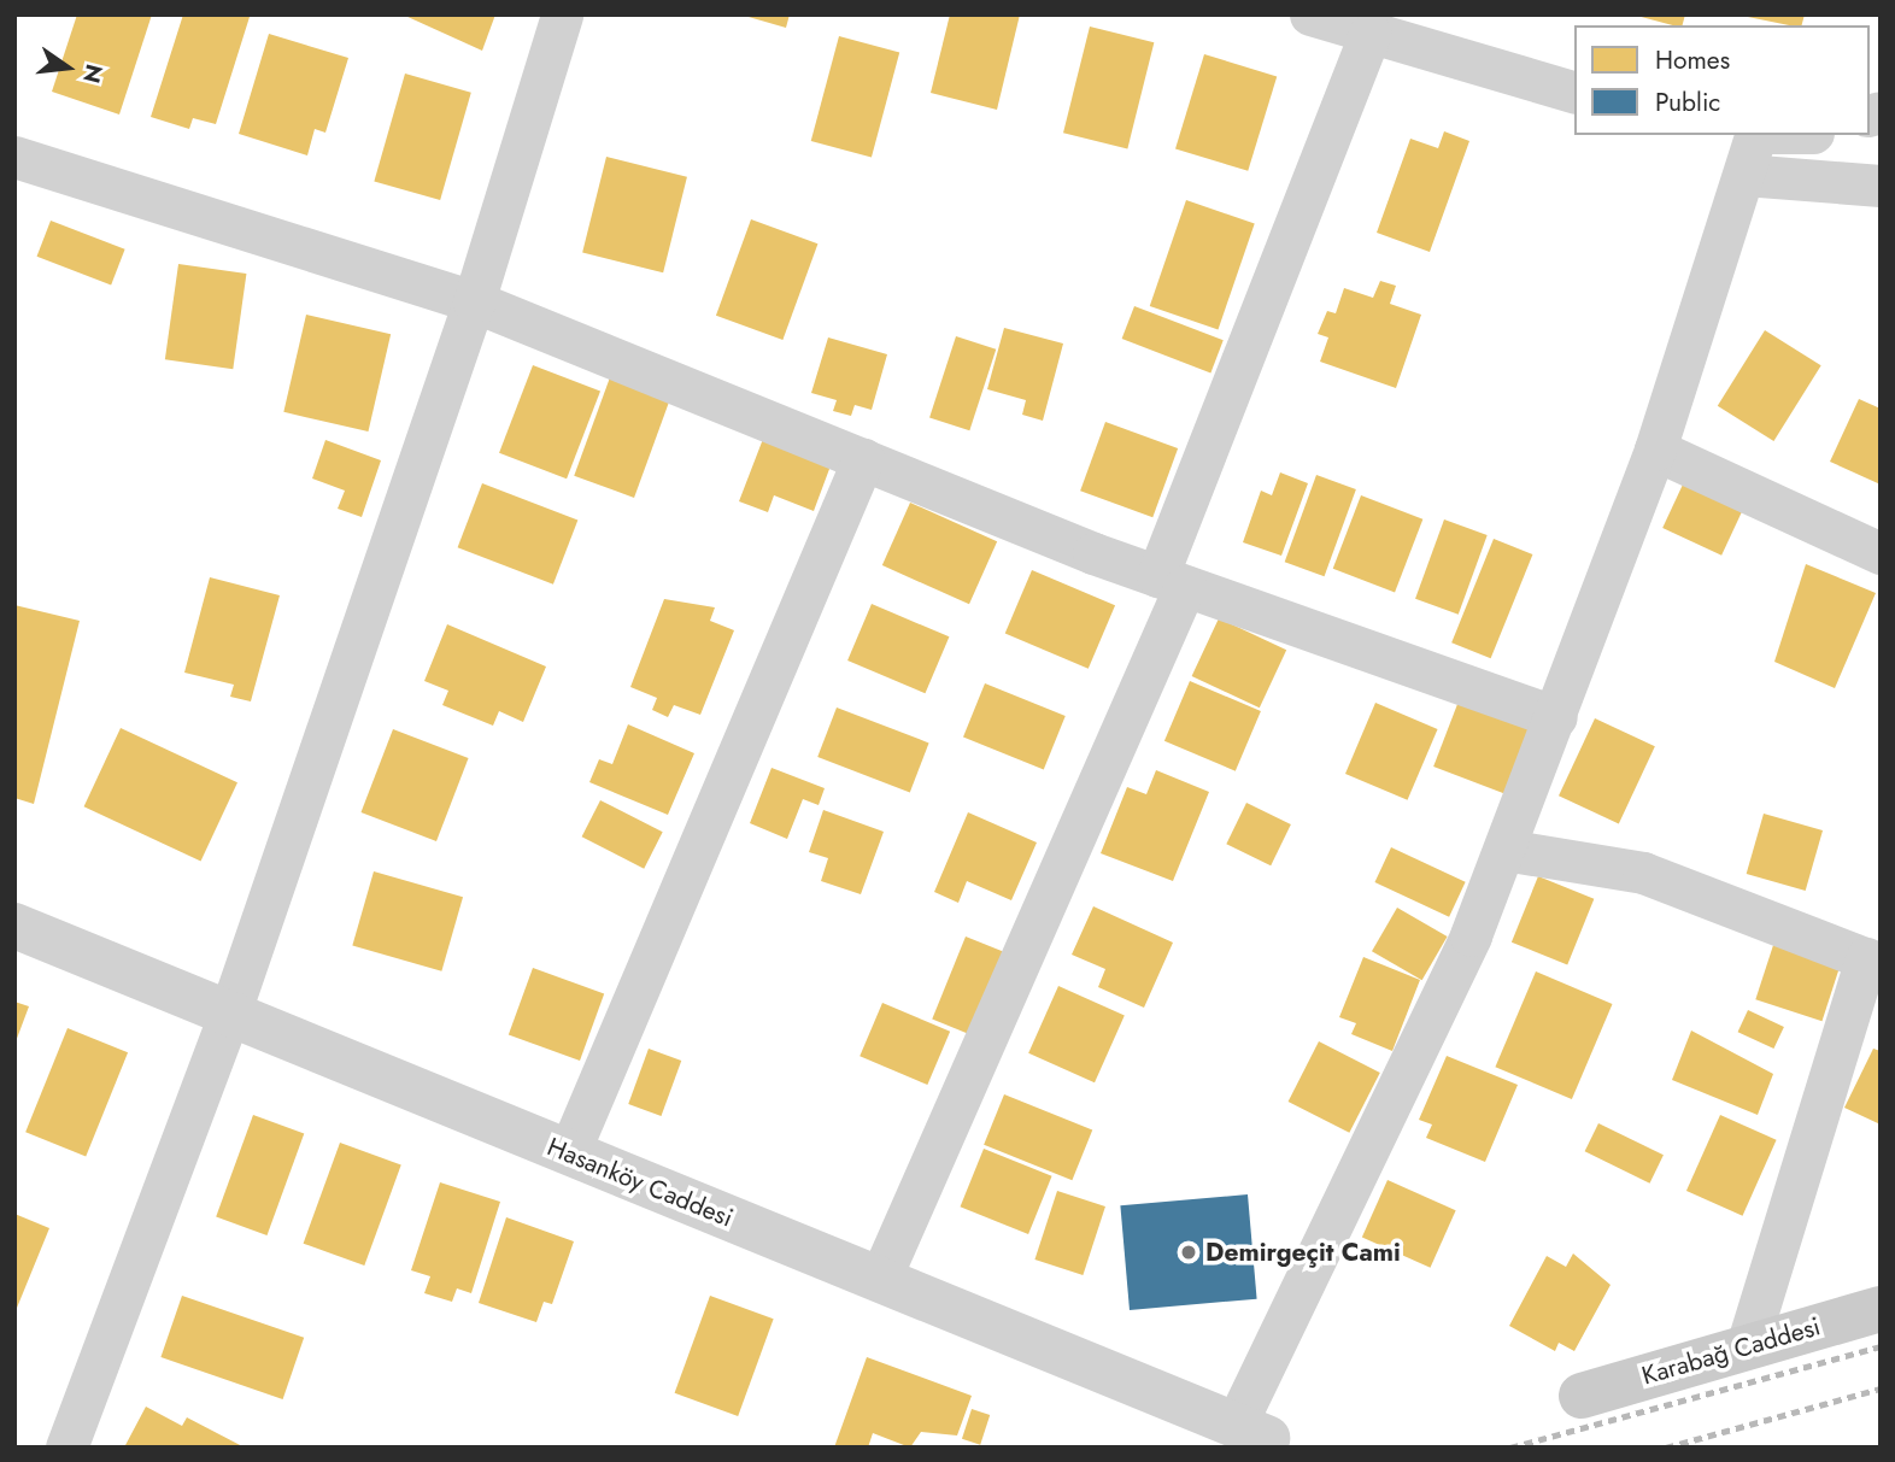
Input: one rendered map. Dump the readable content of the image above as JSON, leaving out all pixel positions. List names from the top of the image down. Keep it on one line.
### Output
{"streets":{"main road":["Karabağ Caddesi"],"street":["Hasanköy Caddesi"]},"places":["Demirgeçit Cami"],"legend":["Homes","Public"],"north":"right"}
